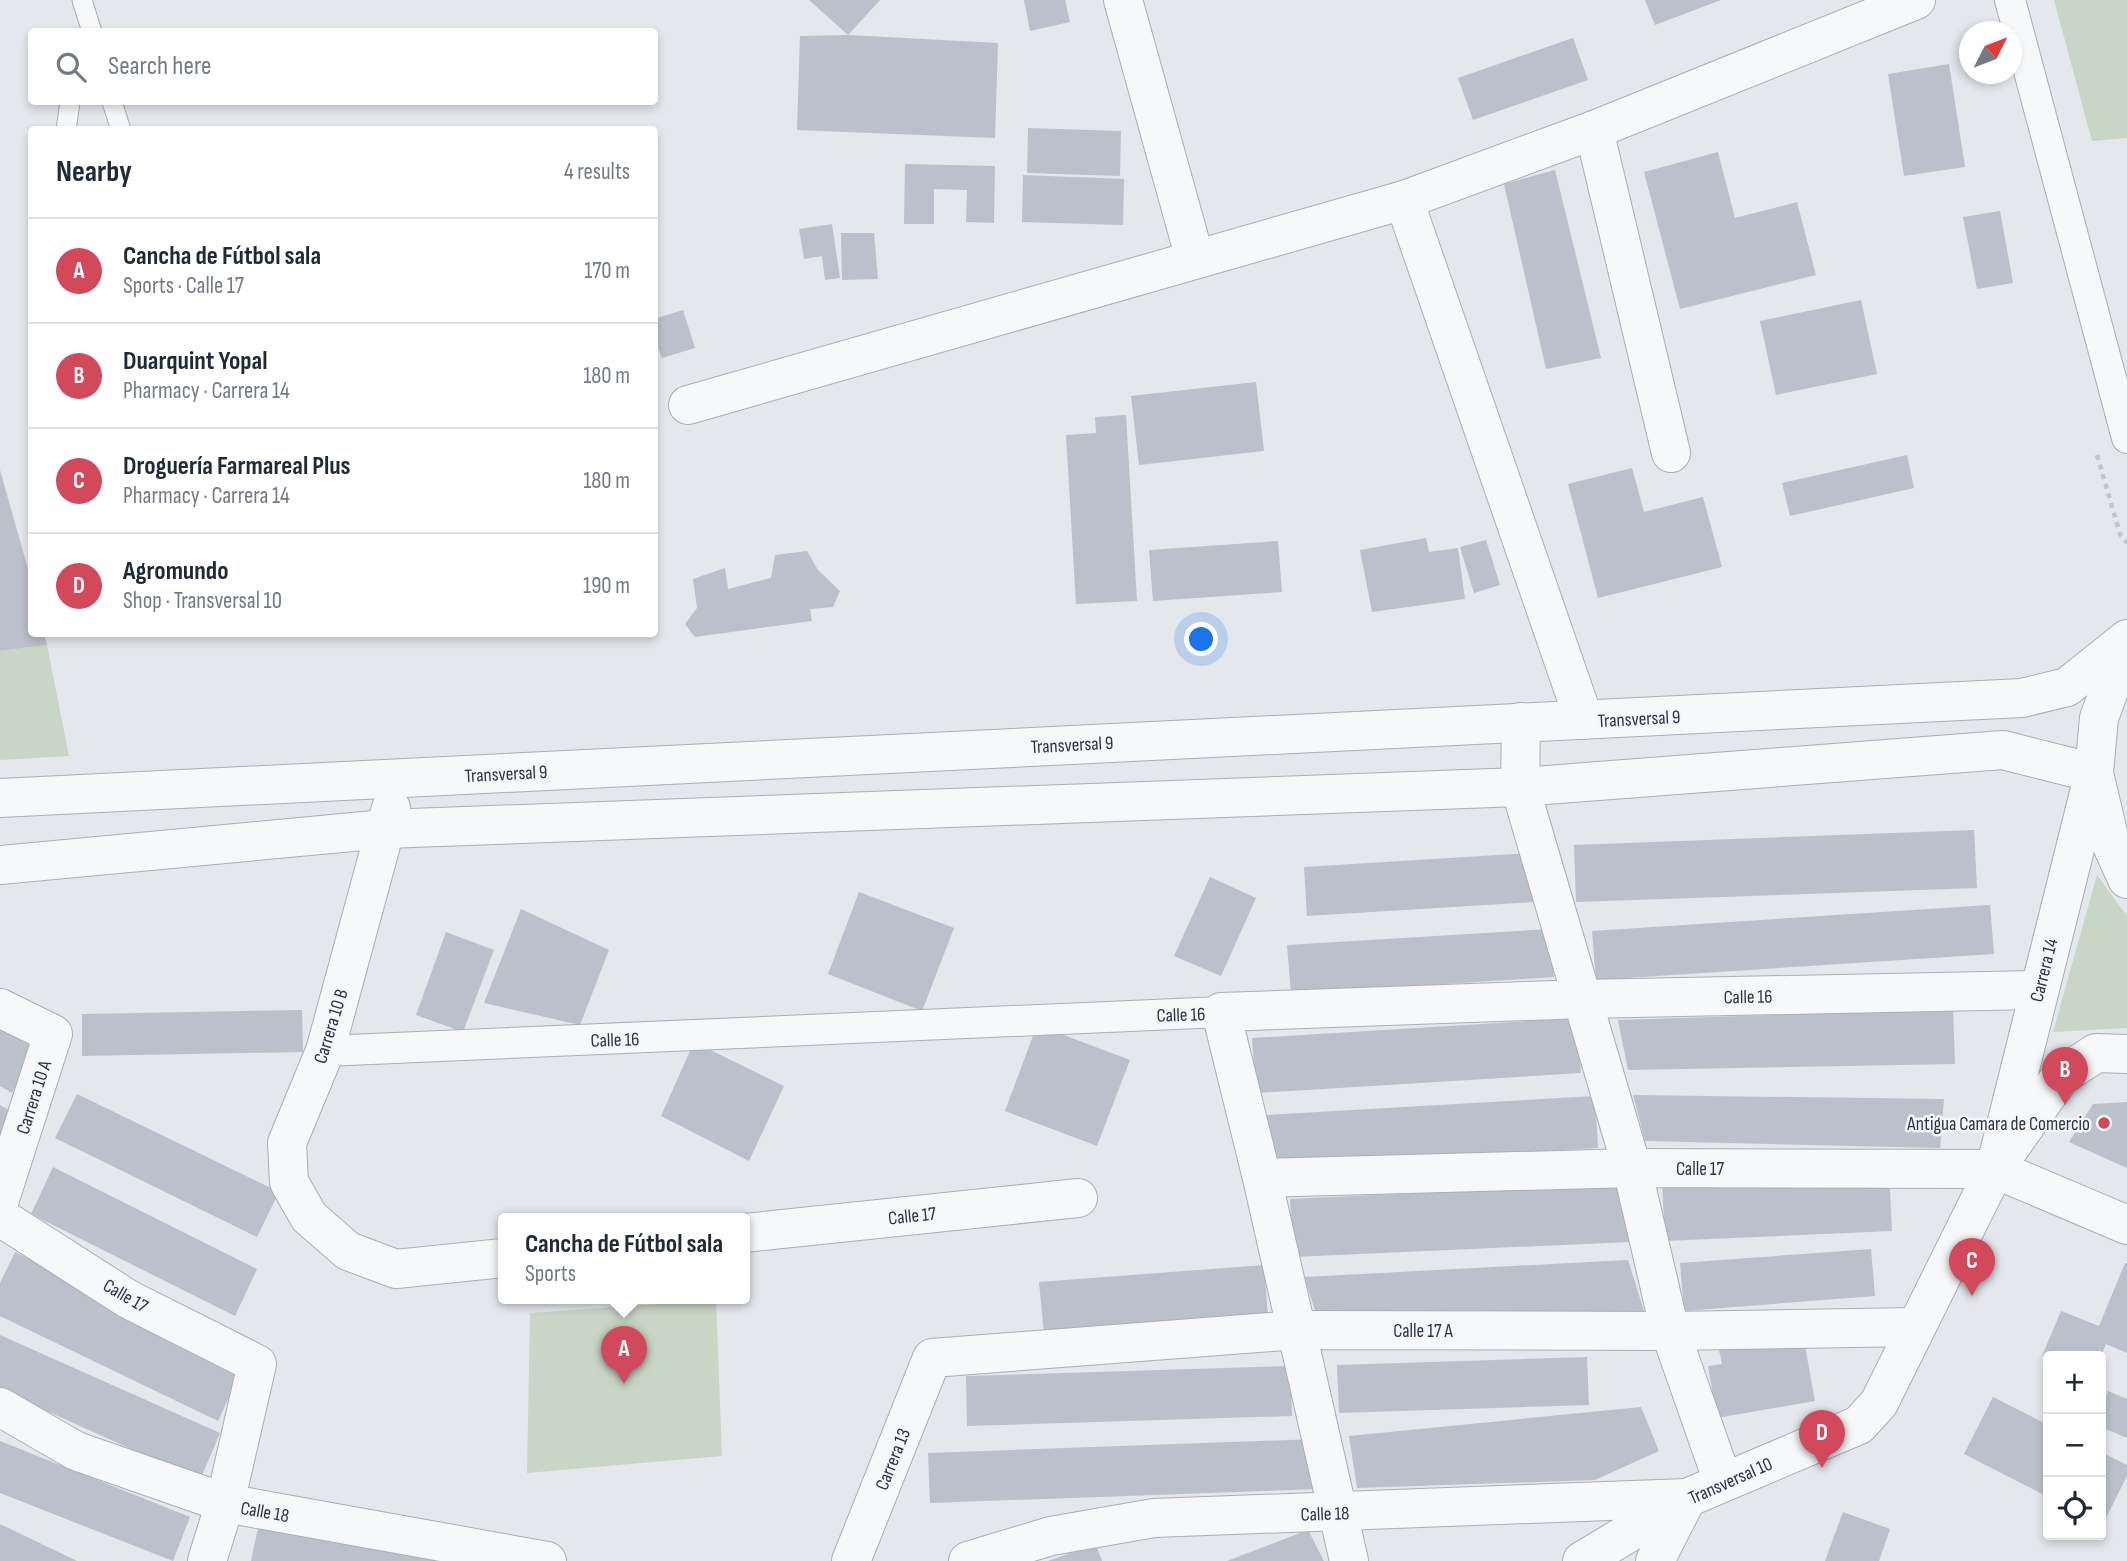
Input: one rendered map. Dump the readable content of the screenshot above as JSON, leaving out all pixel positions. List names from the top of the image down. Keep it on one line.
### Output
{"streets":{"street":["Transversal 9","Carrera 14","Calle 16","Carrera 10 B","Carrera 10 A","Calle 17","Calle 17 A","Carrera 13","Transversal 10","Calle 18"]},"crossings":[["Transversal 9","Carrera 10 B"],["Carrera 14","Calle 16"],["Carrera 14","Calle 17"],["Carrera 14","Calle 17 A"],["Carrera 14","Transversal 10"],["Calle 16","Carrera 10 B"],["Calle 17","Calle 18"],["Calle 17 A","Carrera 13"],["Transversal 10","Calle 18"]],"places":["Antigua Camara de Comercio"],"north":"top right","page":{"search":"Search here","heading":["Nearby","4 results"],"list":[{"mark":"A","name":"Cancha de Fútbol sala","note":"Sports · Calle 17","value":"170 m"},{"mark":"B","name":"Duarquint Yopal","note":"Pharmacy · Carrera 14","value":"180 m"},{"mark":"C","name":"Droguería Farmareal Plus","note":"Pharmacy · Carrera 14","value":"180 m"},{"mark":"D","name":"Agromundo","note":"Shop · Transversal 10","value":"190 m"}],"pins":["B","C","A","D"],"popup":["Cancha de Fútbol sala","Sports"],"map_buttons":["+","−"]}}
